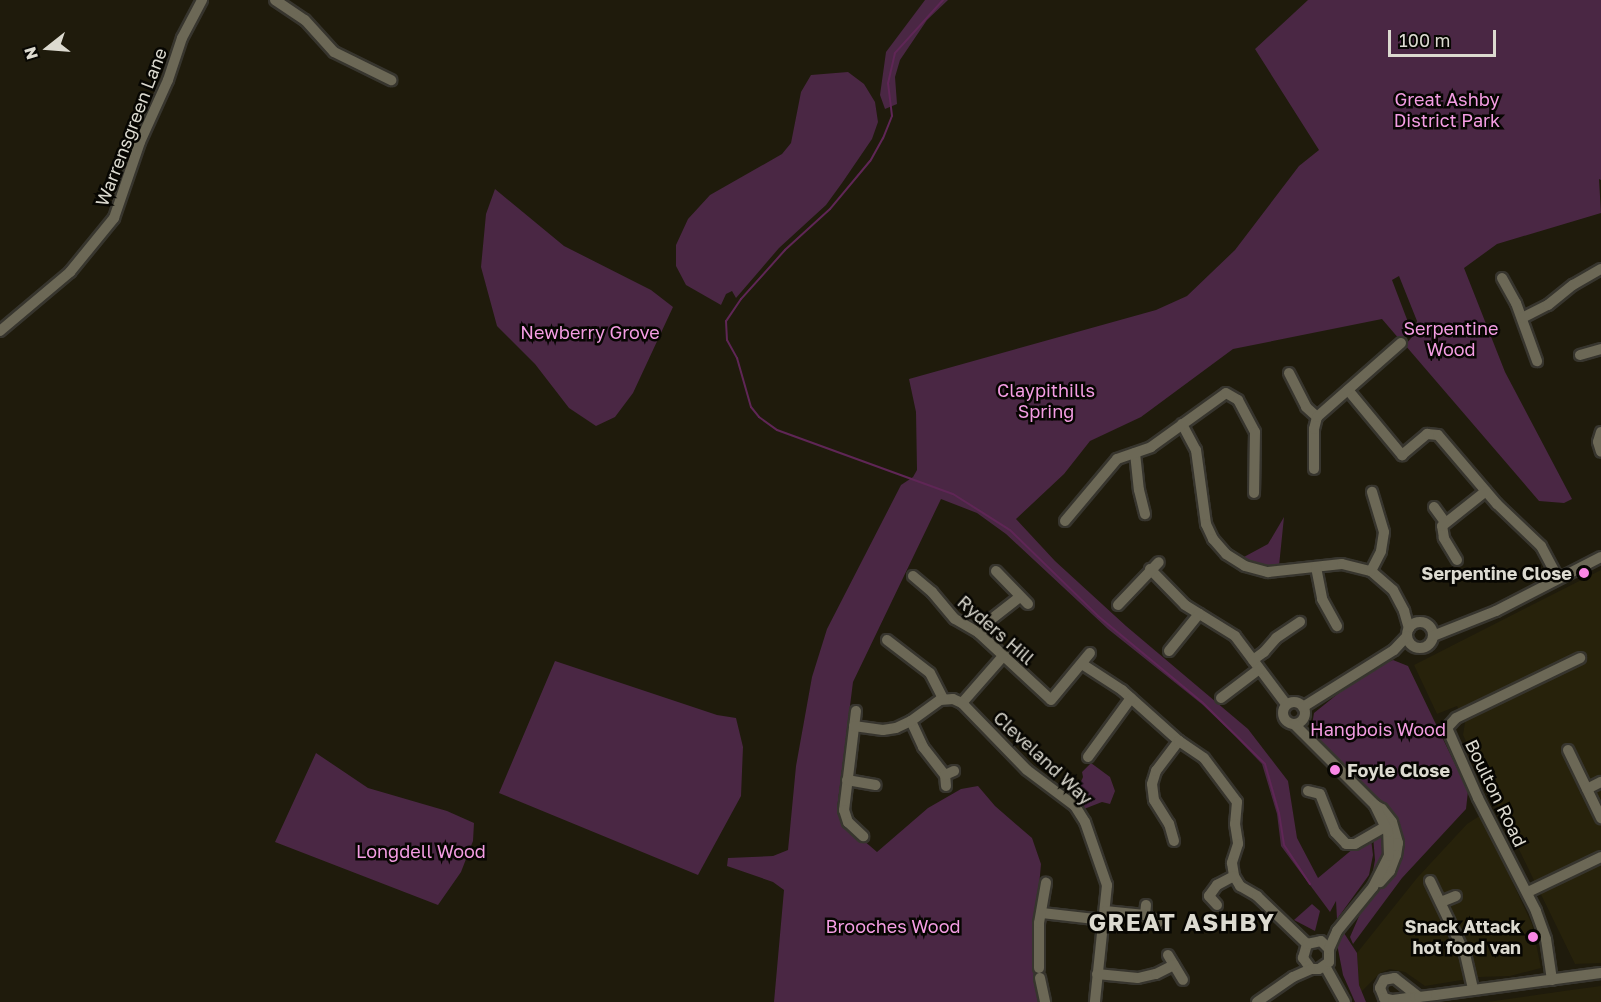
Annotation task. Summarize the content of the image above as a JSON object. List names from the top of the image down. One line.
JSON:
{"streets":{"street":["Warrensgreen Lane","Ryders Hill","Cleveland Way","Boulton Road"]},"districts":["GREAT ASHBY"],"parks":["Great Ashby District Park","Serpentine Wood","Newberry Grove","Claypithills Spring","Hangbois Wood","Longdell Wood","Brooches Wood"],"places":["Serpentine Close","Foyle Close","Snack Attack hot food van"],"scale_bar":"100 m","north":"left"}
